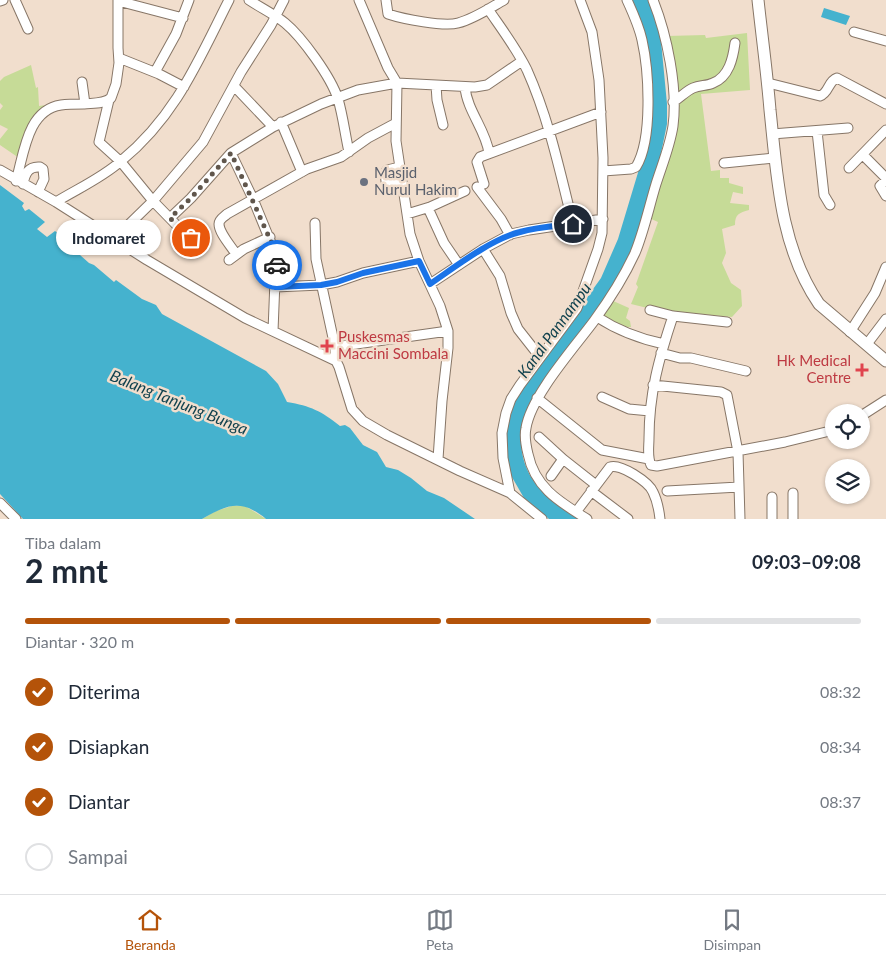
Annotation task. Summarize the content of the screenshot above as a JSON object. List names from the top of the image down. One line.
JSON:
{"water":["Kanal Pannampu","Balang Tanjung Bunga"],"places":{"other":["Masjid Nurul Hakim","Indomaret"],"health":["Puskesmas Maccini Sombala","Hk Medical Centre"]},"page":{"bubble":"Indomaret","heading":["2 mnt","Tiba dalam","09:03–09:08"],"bar":"Diantar · 320 m","list":[["Diterima","08:32"],["Disiapkan","08:34"],["Diantar","08:37"],"Sampai"],"tabs":["Beranda","Peta","Disimpan"]}}
